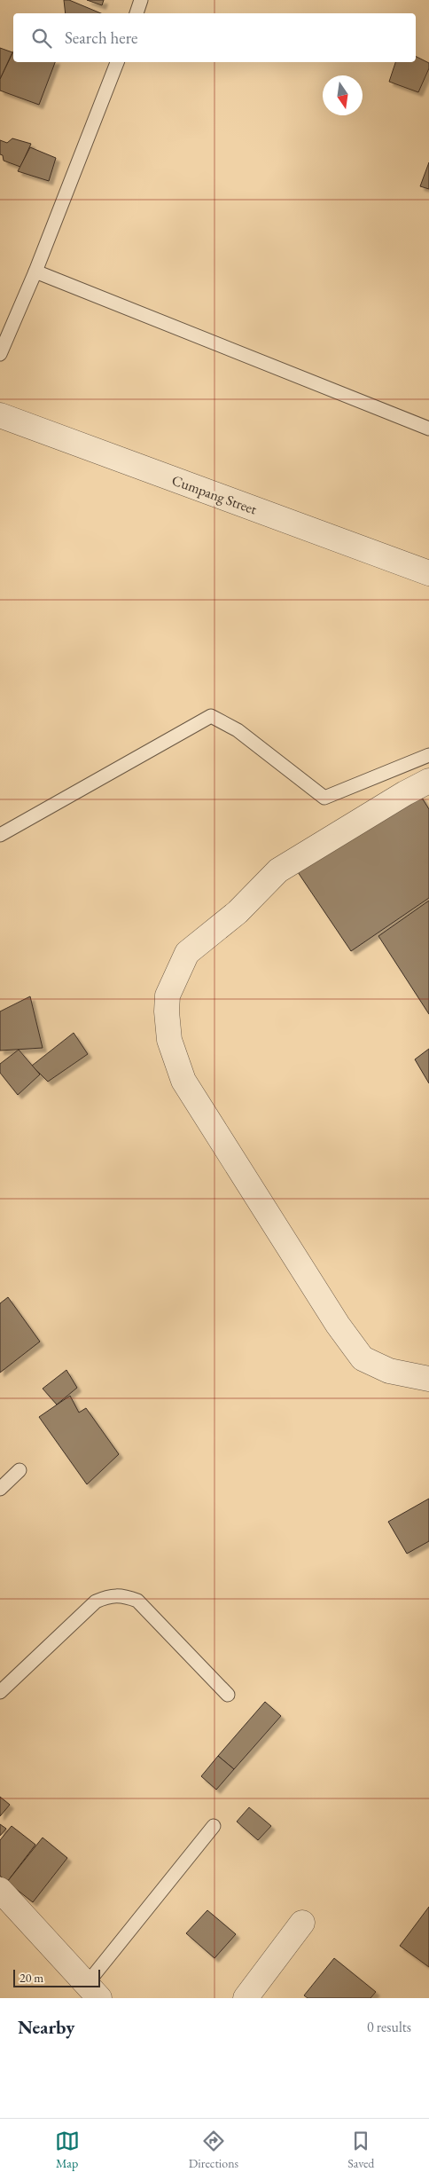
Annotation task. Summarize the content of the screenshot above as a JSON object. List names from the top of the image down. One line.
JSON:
{"streets":{"street":["Cumpang Street"]},"scale_bar":"20 m","north":"bottom","page":{"search":"Search here","scale":"20 m","heading":["Nearby","0 results"],"nav":["Map","Directions","Saved"]}}
